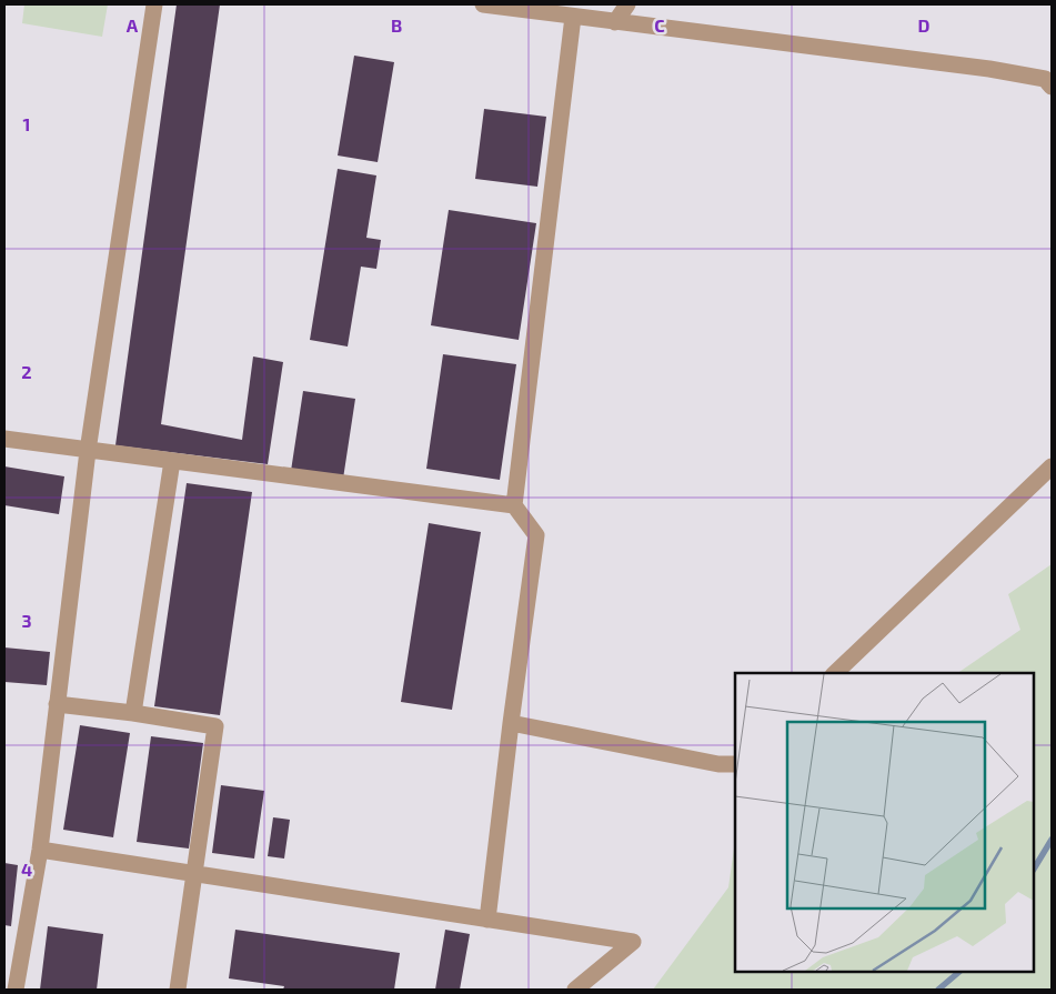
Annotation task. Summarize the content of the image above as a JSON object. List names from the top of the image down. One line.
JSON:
{"grid":{"columns":["A","B","C","D"],"rows":["1","2","3","4"]}}
